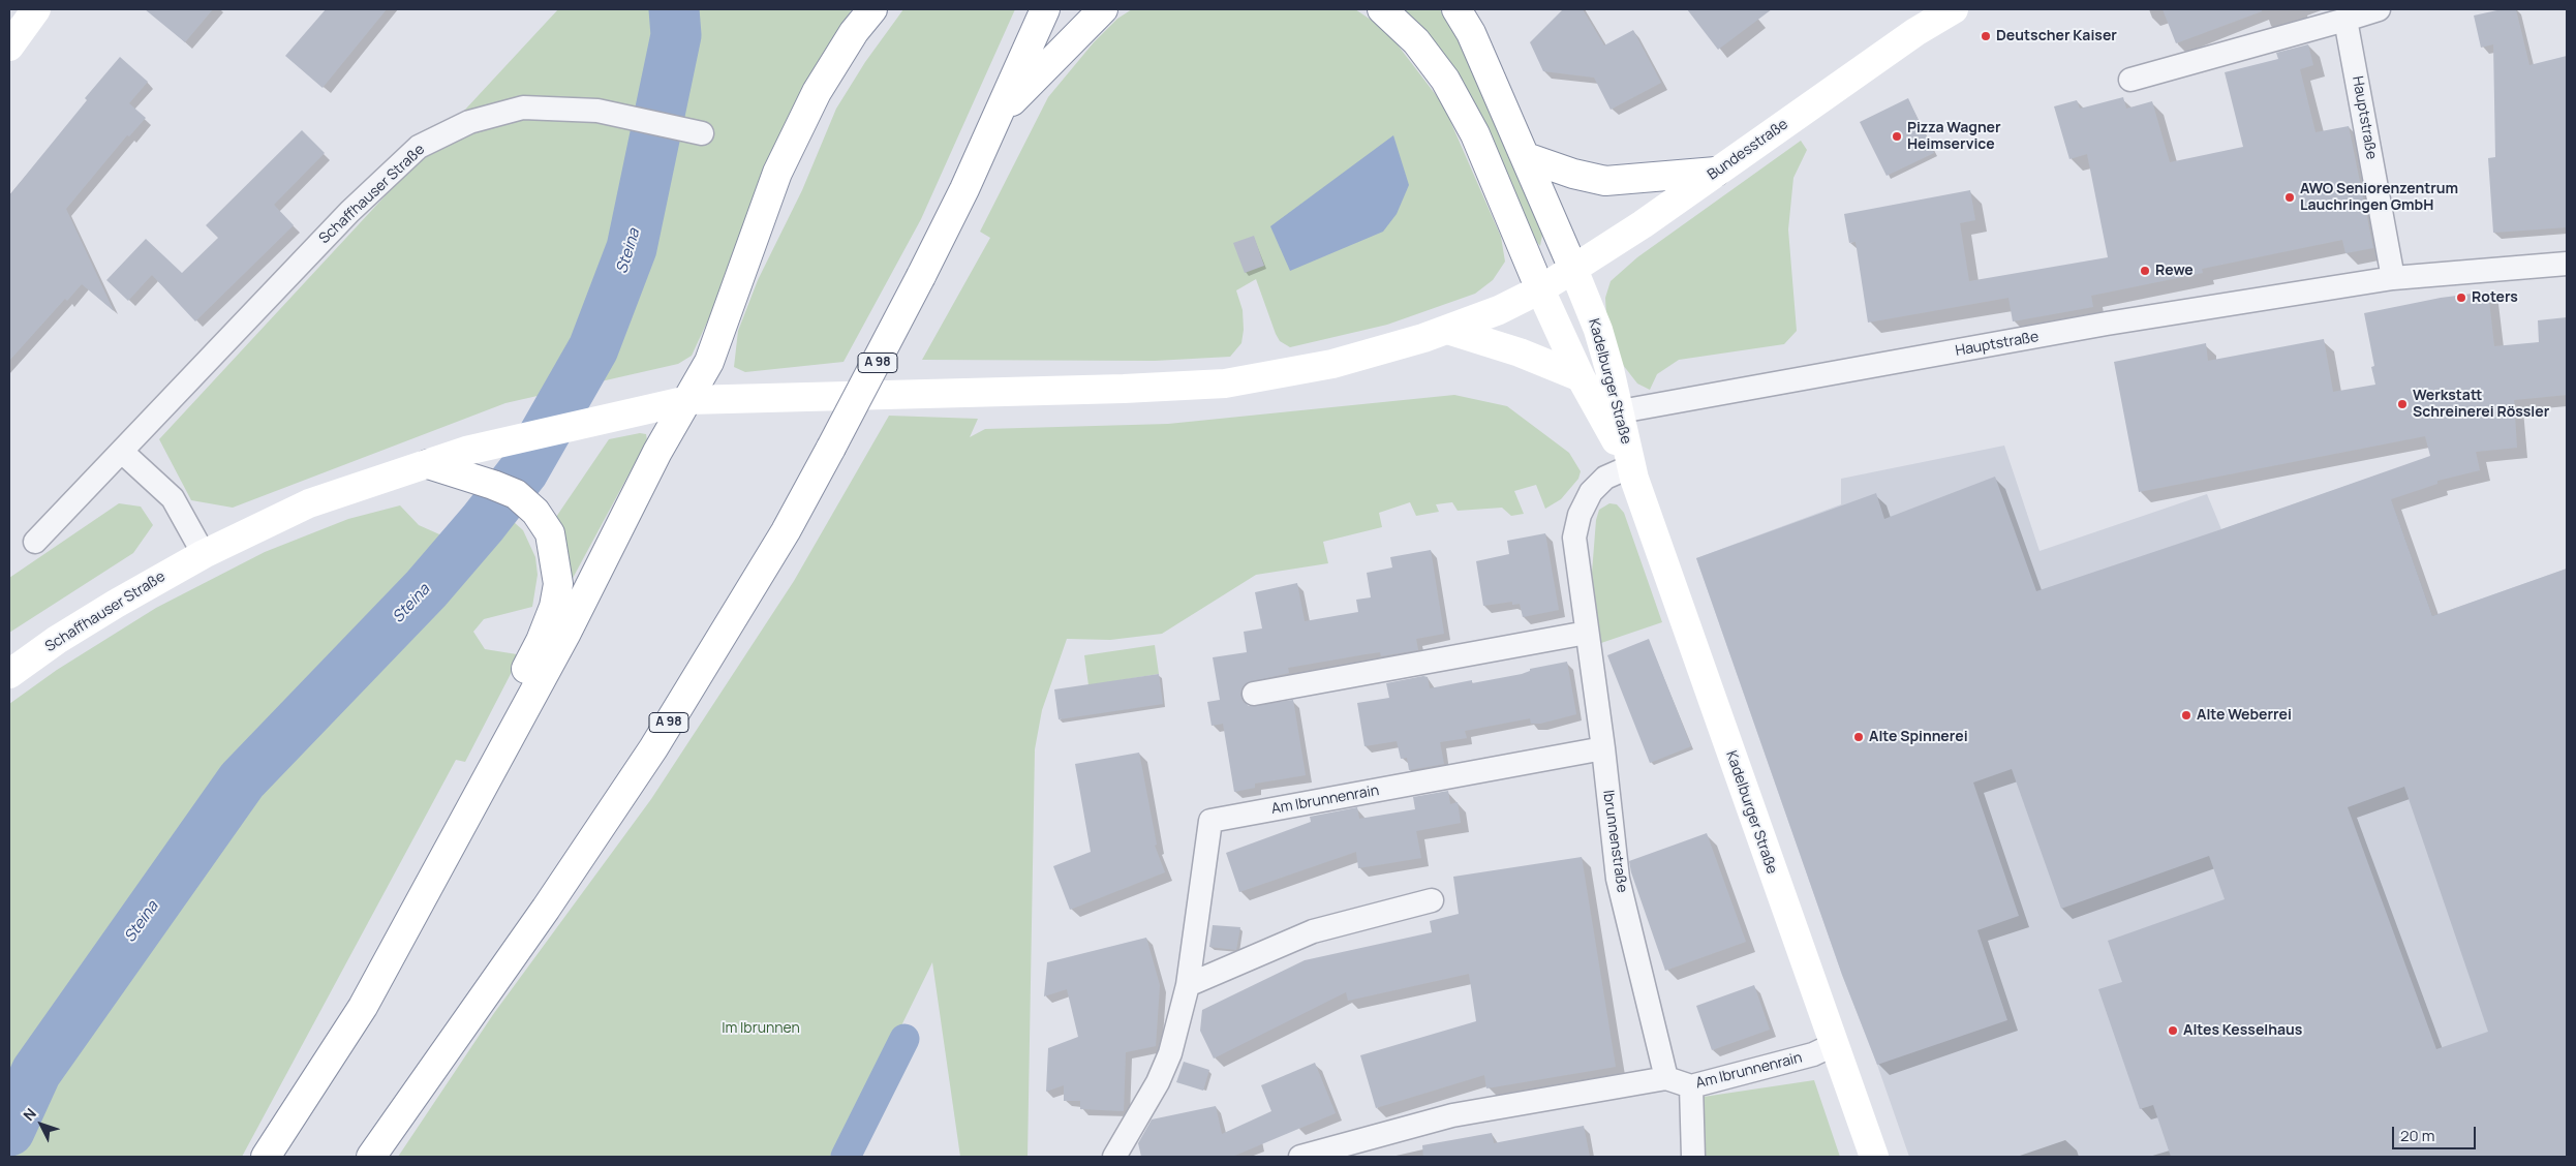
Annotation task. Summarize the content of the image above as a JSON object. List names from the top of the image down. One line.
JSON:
{"streets":{"main road":["Bundesstraße","Schaffhauser Straße","A 98","Kadelburger Straße"],"street":["Hauptstraße","Am Ibrunnenrain","Ibrunnenstraße"]},"crossings":[["Hauptstraße","Kadelburger Straße"],["Bundesstraße","Schaffhauser Straße"],["Bundesstraße","Kadelburger Straße"],["Kadelburger Straße","Am Ibrunnenrain"],["Kadelburger Straße","Ibrunnenstraße"],["Am Ibrunnenrain","Ibrunnenstraße"]],"water":["Steina"],"parks":["Im Ibrunnen"],"places":["Deutscher Kaiser","Pizza Wagner Heimservice","AWO Seniorenzentrum Lauchringen GmbH","Rewe","Roters","Werkstatt Schreinerei Rössler","Alte Weberrei","Alte Spinnerei","Altes Kesselhaus"],"scale_bar":"20 m","north":"top left"}
